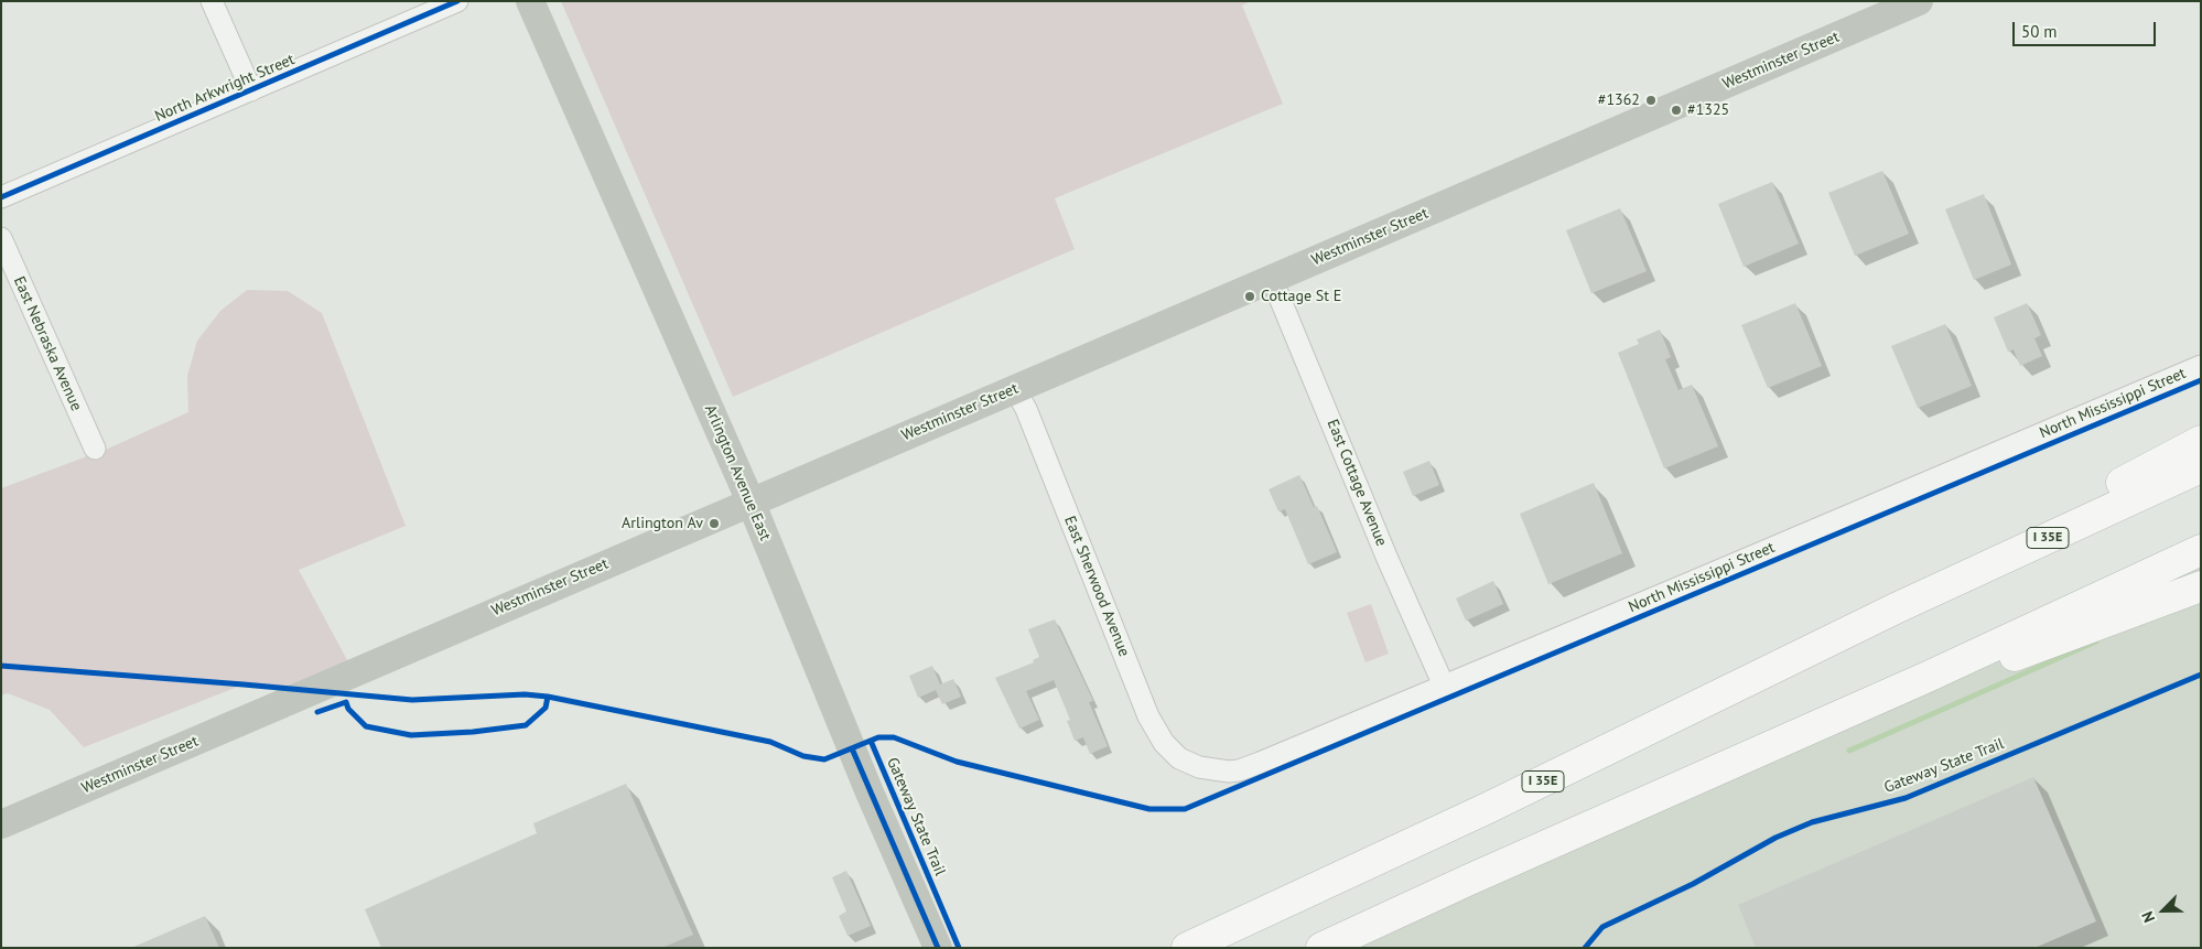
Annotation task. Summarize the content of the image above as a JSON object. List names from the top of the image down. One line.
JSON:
{"streets":{"highway":["I 35E"],"street":["Westminster Street","North Arkwright Street","East Nebraska Avenue","North Mississippi Street","Arlington Avenue East","East Cottage Avenue","East Sherwood Avenue"],"cycle path":["Gateway State Trail"]},"crossings":[["Westminster Street","Arlington Avenue East"],["Westminster Street","East Cottage Avenue"],["Westminster Street","East Sherwood Avenue"],["North Mississippi Street","East Cottage Avenue"],["North Mississippi Street","East Sherwood Avenue"]],"places":["#1362","#1325","Cottage St E","Arlington Av"],"scale_bar":"50 m","north":"bottom left"}
